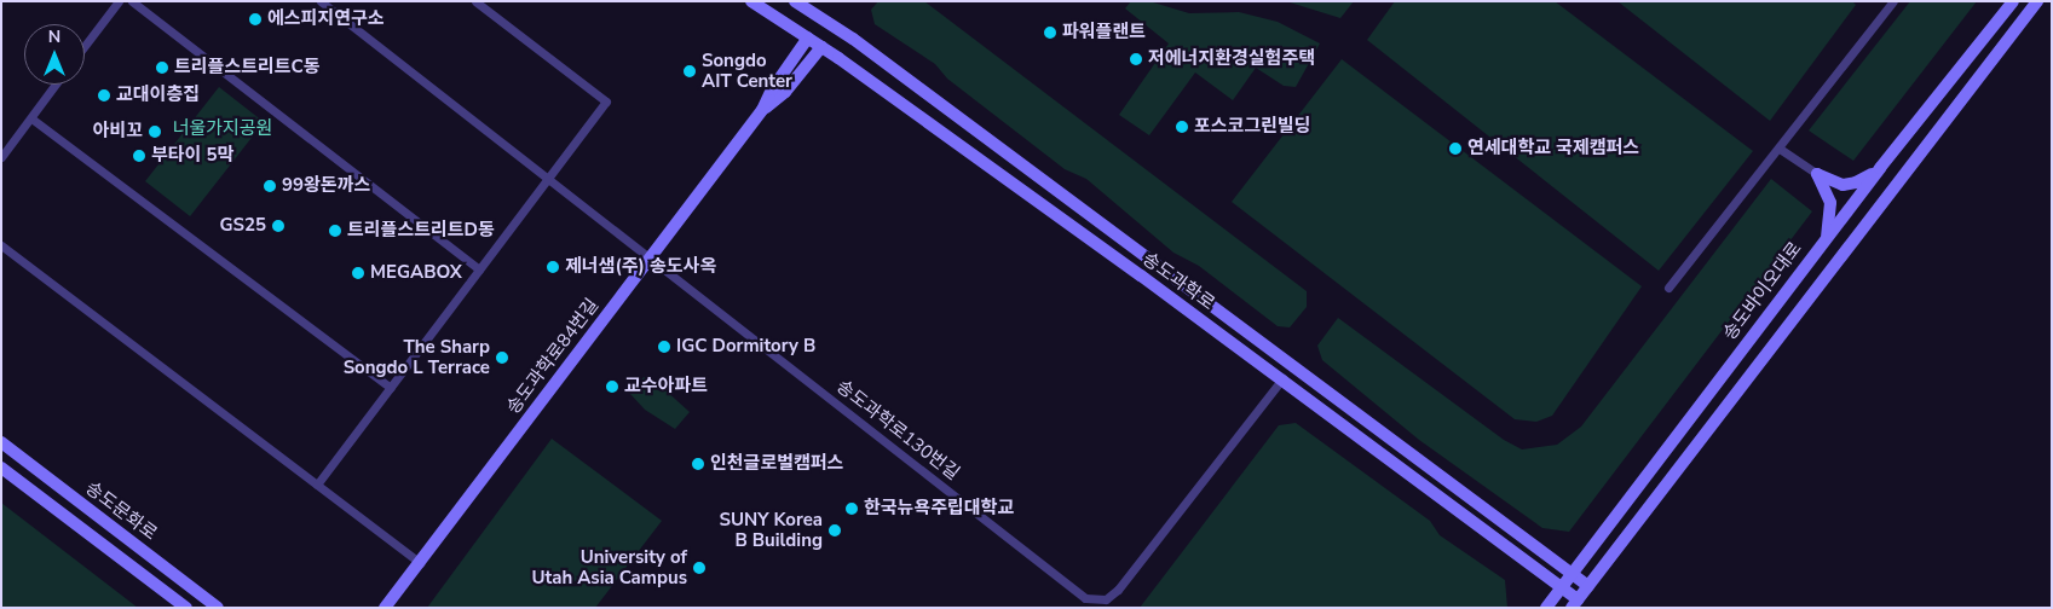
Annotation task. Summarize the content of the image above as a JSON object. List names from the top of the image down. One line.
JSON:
{"streets":{"main road":["송도과학로","송도바이오대로","송도과학로84번길","송도문화로"],"street":["송도과학로130번길"]},"crossings":[["송도과학로","송도바이오대로"],["송도과학로","송도과학로84번길"],["송도과학로","송도과학로130번길"],["송도과학로84번길","송도과학로130번길"]],"parks":["너울가지공원"],"places":["에스피지연구소","파워플랜트","저에너지환경실험주택","트리플스트리트C동","Songdo AIT Center","교대이층집","포스코그린빌딩","아비꼬","연세대학교 국제캠퍼스","부타이 5막","99왕돈까스","GS25","트리플스트리트D동","제너샘(주) 송도사옥","MEGABOX","IGC Dormitory B","The Sharp Songdo L Terrace","교수아파트","인천글로벌캠퍼스","한국뉴욕주립대학교","SUNY Korea B Building","University of Utah Asia Campus"],"north":"top"}
